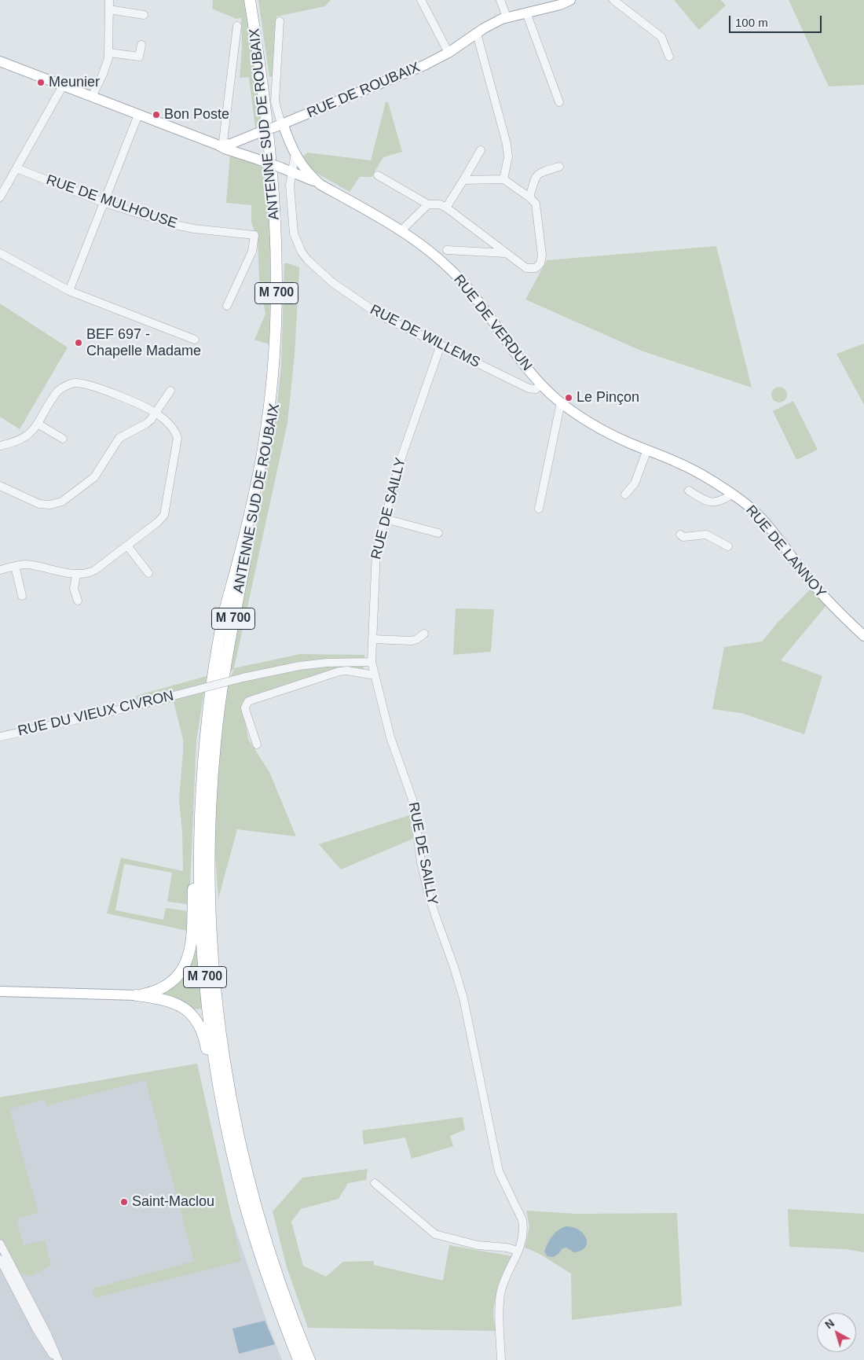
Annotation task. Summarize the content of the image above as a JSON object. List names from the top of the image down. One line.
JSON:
{"streets":{"highway":["ANTENNE SUD DE ROUBAIX","M 700"],"main road":["RUE DE ROUBAIX","RUE DE VERDUN","RUE DE LANNOY"],"street":["RUE DE MULHOUSE","RUE DE WILLEMS","RUE DE SAILLY","RUE DU VIEUX CIVRON"]},"crossings":[["RUE DE ROUBAIX","RUE DE VERDUN"],["RUE DE ROUBAIX","RUE DE WILLEMS"],["RUE DE VERDUN","RUE DE WILLEMS"],["RUE DE VERDUN","RUE DE LANNOY"],["RUE DE WILLEMS","RUE DE SAILLY"],["RUE DE SAILLY","RUE DU VIEUX CIVRON"]],"places":["Meunier","Bon Poste","BEF 697 - Chapelle Madame","Le Pinçon","Saint-Maclou"],"scale_bar":"100 m","north":"top left"}
